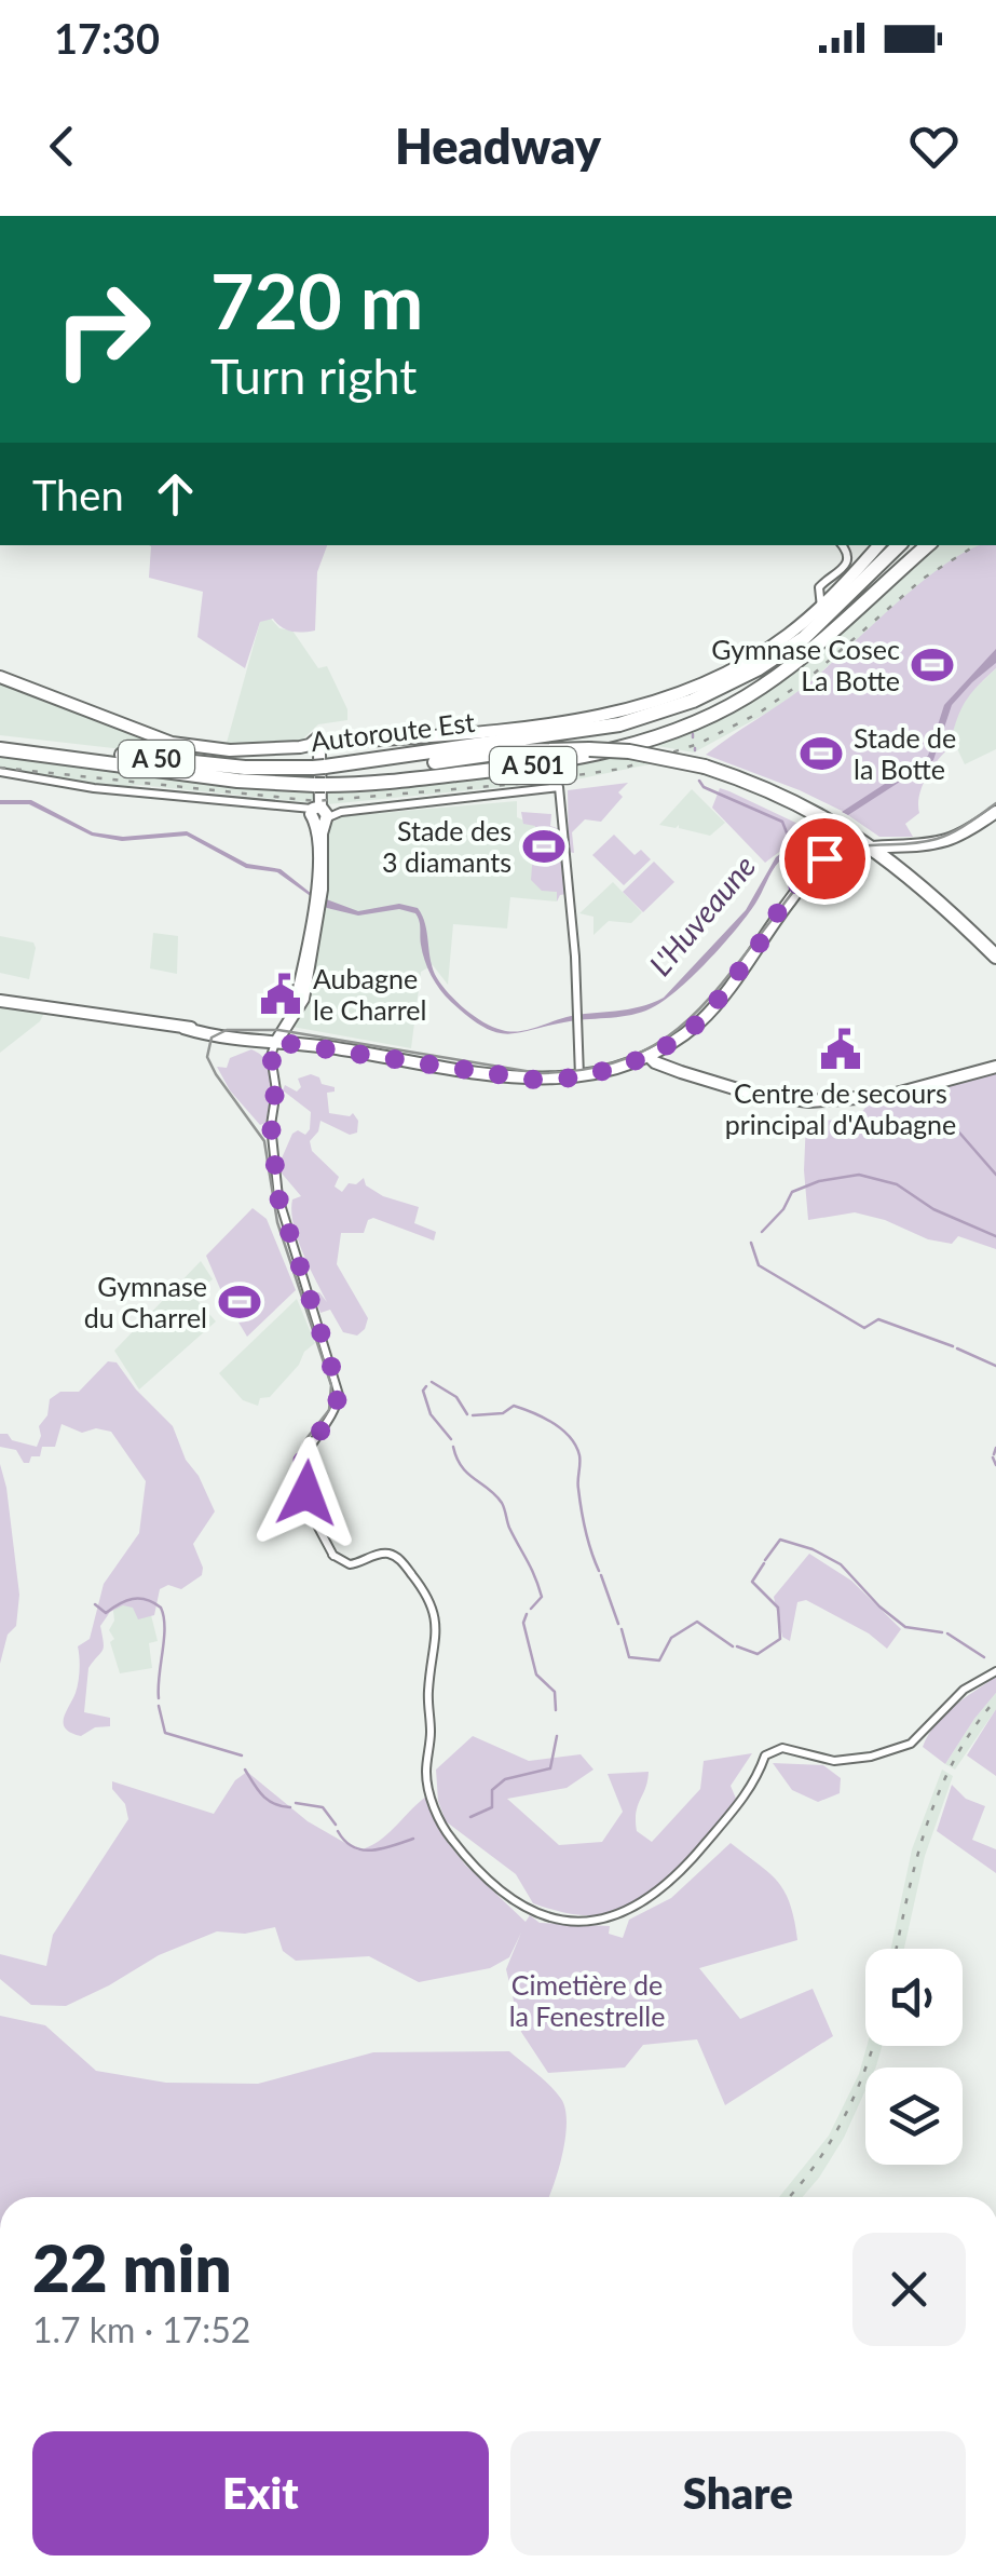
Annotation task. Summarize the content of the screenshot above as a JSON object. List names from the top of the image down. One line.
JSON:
{"streets":{"highway":["Autoroute Est","A 50","A 501"]},"crossings":[["Autoroute Est","A 50"],["Autoroute Est","A 501"]],"water":["L'Huveaune"],"parks":["Cimetière de la Fenestrelle"],"places":{"sports":["Gymnase Cosec La Botte","Stade de la Botte","Stade des 3 diamants","Gymnase du Charrel"],"public building":["Aubagne le Charrel","Centre de secours principal d'Aubagne"]},"page":{"status":"17:30","header":"Headway","turn":["720 m","Turn right"],"then":"Then","heading":["22 min","1.7 km · 17:52"],"buttons":["Exit","Share"]}}
